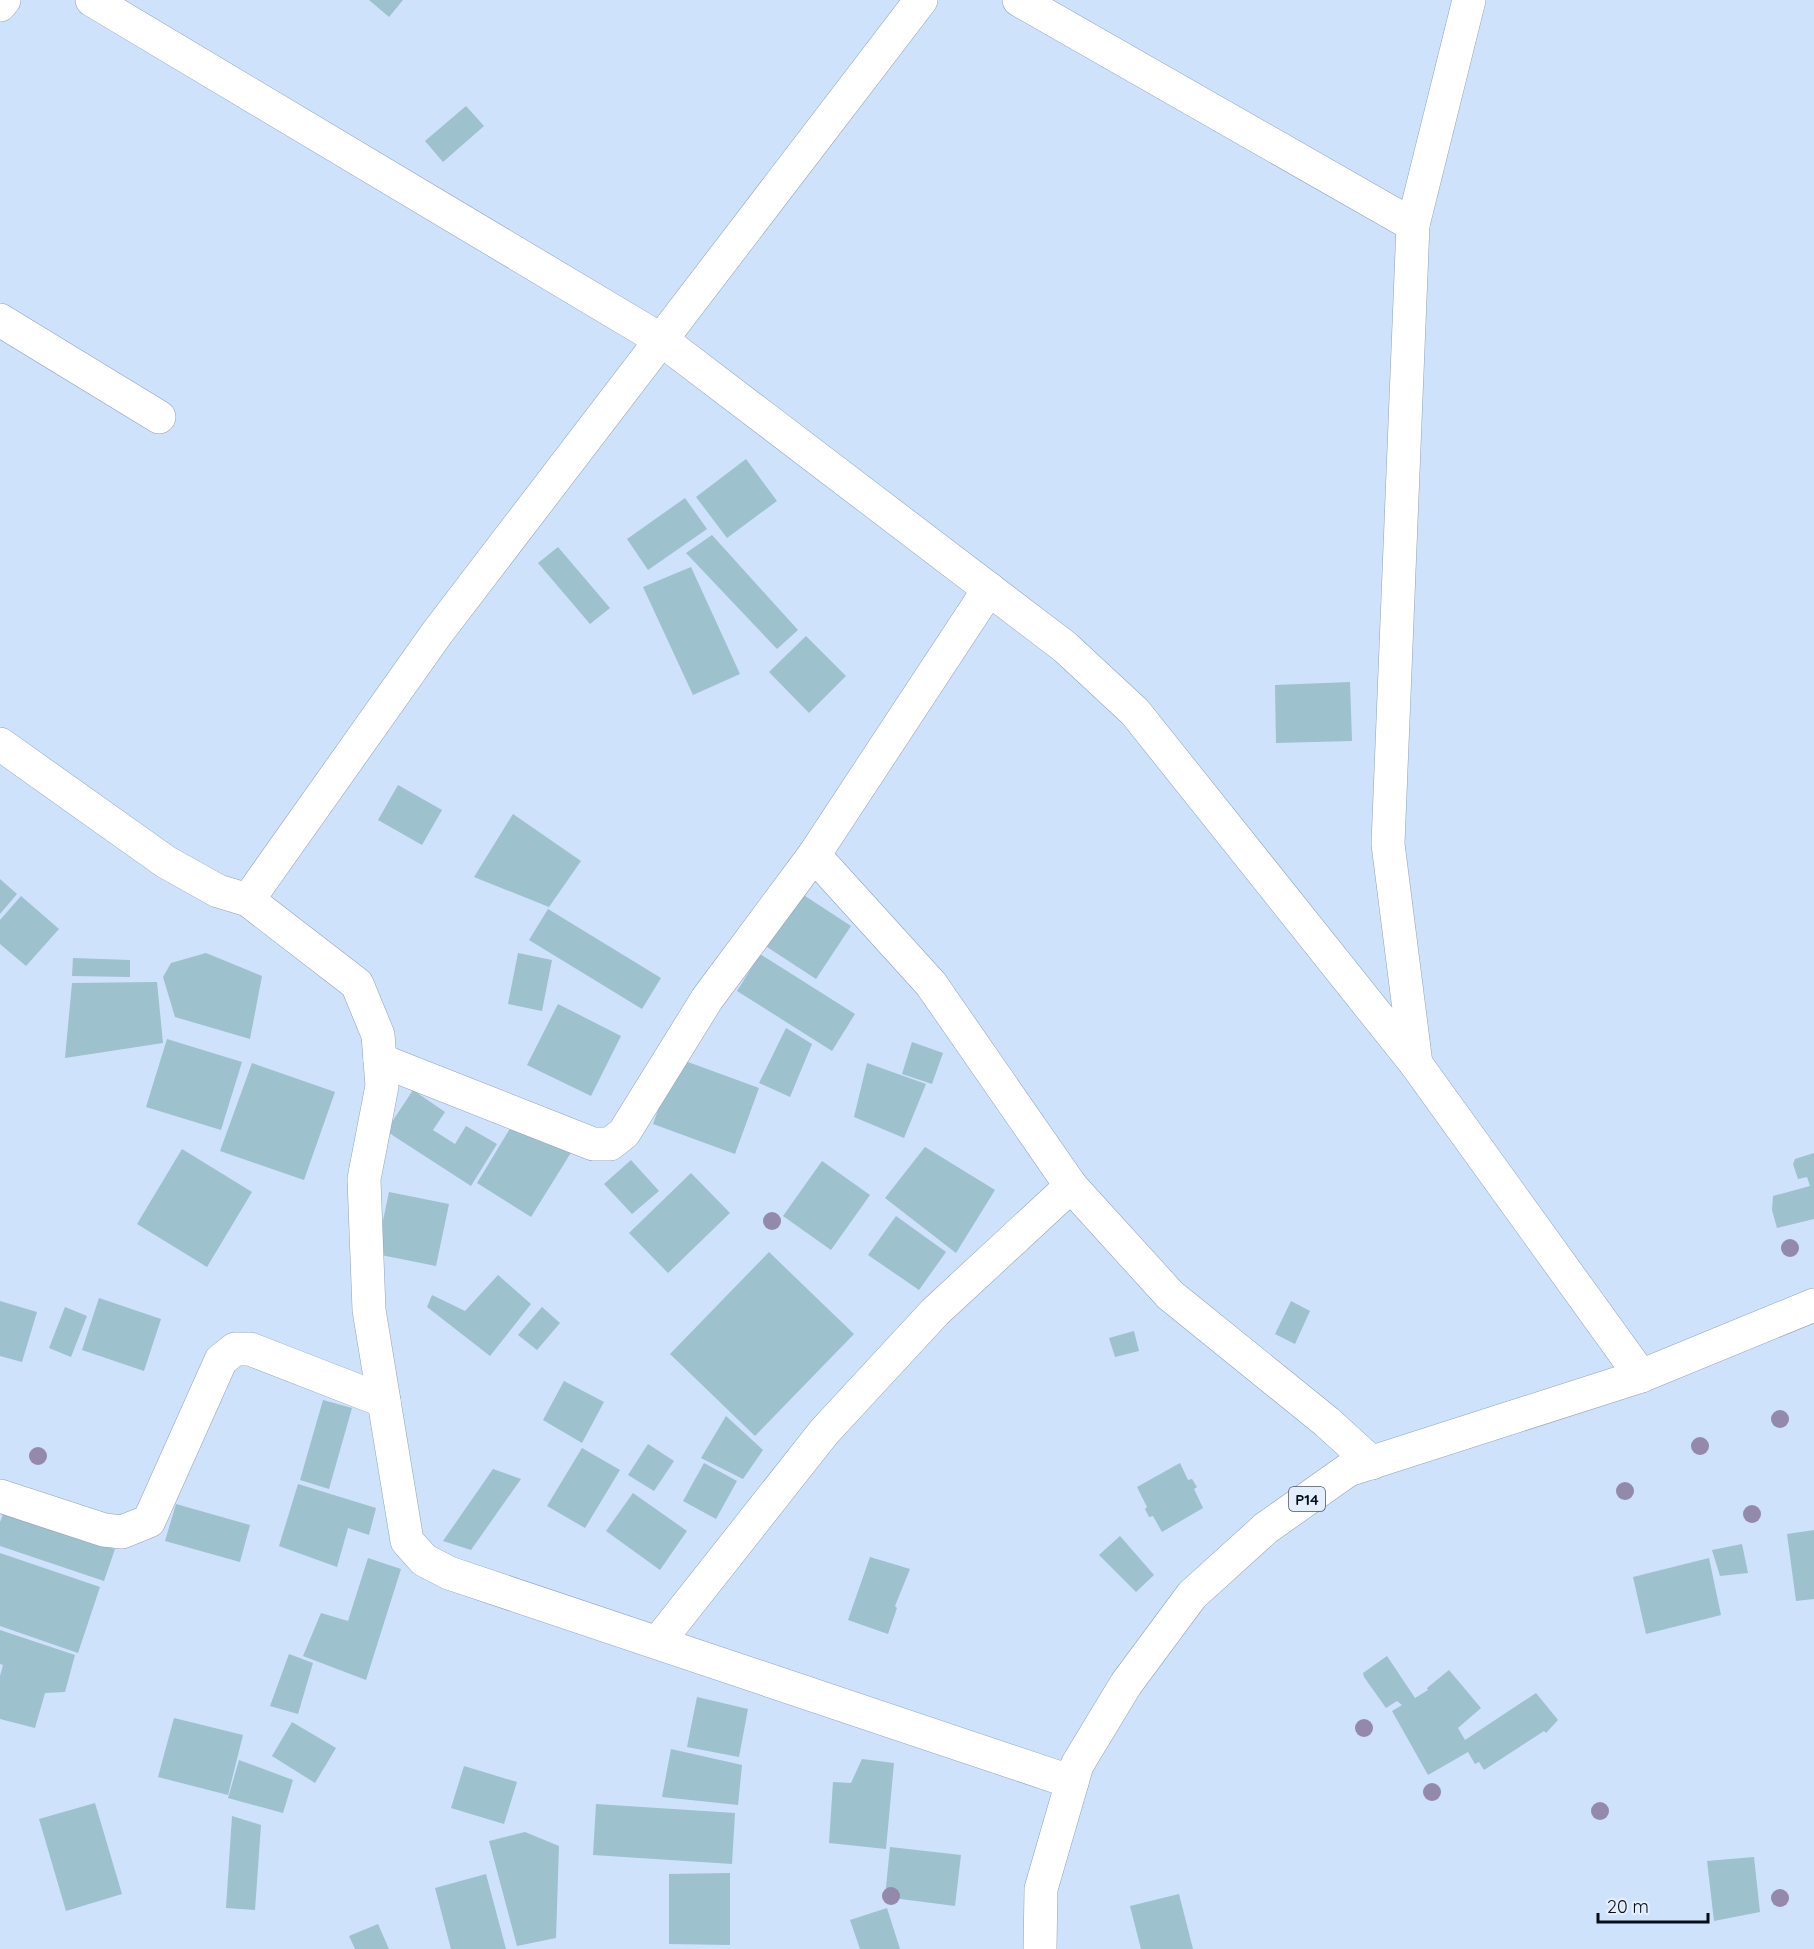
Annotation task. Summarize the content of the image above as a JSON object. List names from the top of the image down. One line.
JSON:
{"streets":{"street":["P14"]},"scale_bar":"20 m"}
